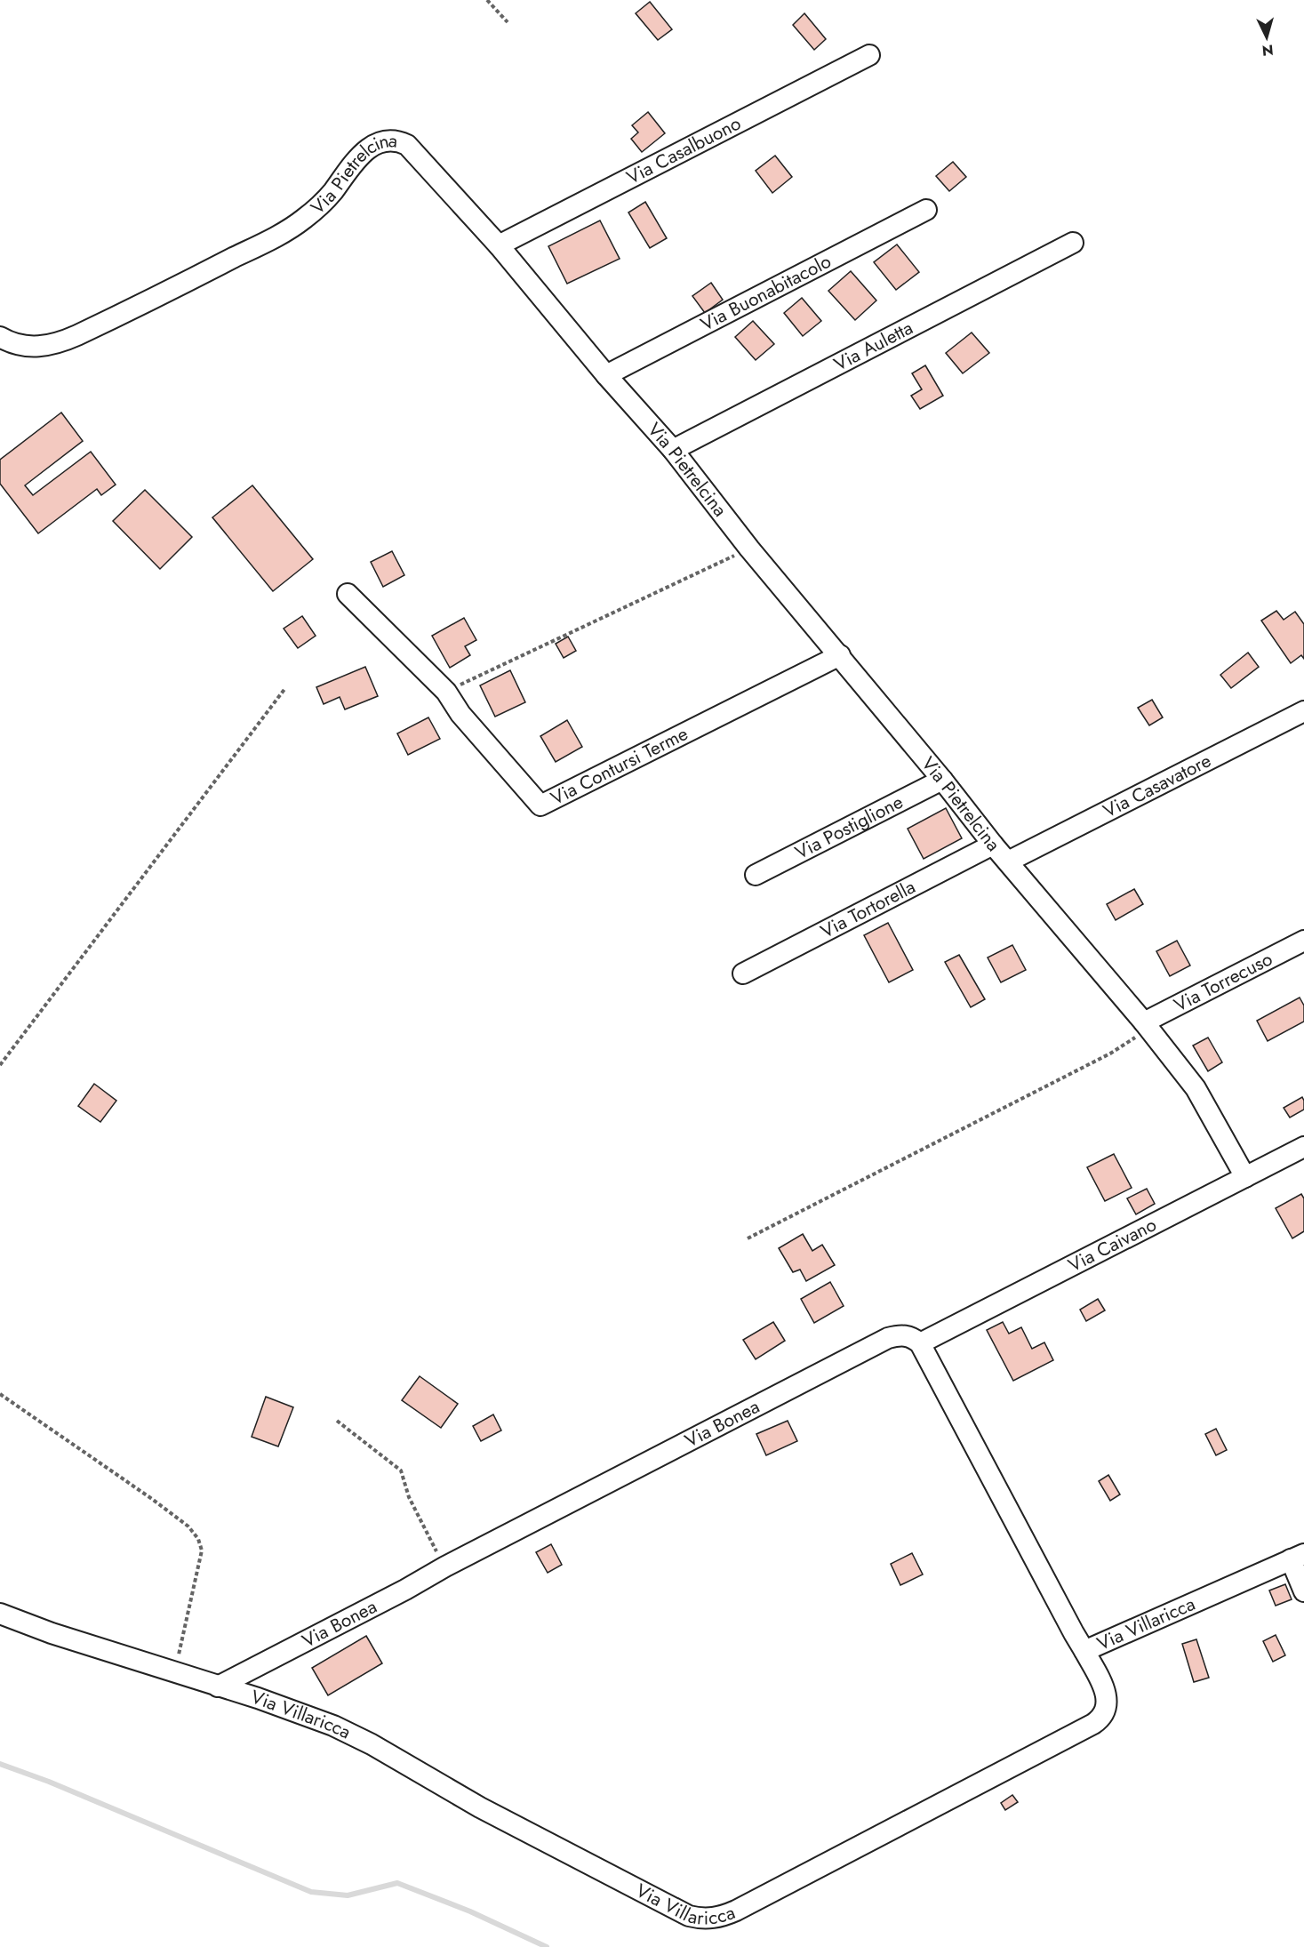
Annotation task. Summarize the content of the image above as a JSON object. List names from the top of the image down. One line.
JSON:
{"streets":{"street":["Via Casalbuono","Via Pietrelcina","Via Buonabitacolo","Via Auletta","Via Contursi Terme","Via Casavatore","Via Postiglione","Via Tortorella","Via Torrecuso","Via Caivano","Via Bonea","Via Villaricca"]},"crossings":[["Via Casalbuono","Via Pietrelcina"],["Via Pietrelcina","Via Buonabitacolo"],["Via Pietrelcina","Via Auletta"],["Via Pietrelcina","Via Contursi Terme"],["Via Pietrelcina","Via Casavatore"],["Via Pietrelcina","Via Postiglione"],["Via Pietrelcina","Via Tortorella"],["Via Pietrelcina","Via Torrecuso"],["Via Pietrelcina","Via Caivano"],["Via Caivano","Via Bonea"],["Via Bonea","Via Villaricca"]],"north":"bottom"}
